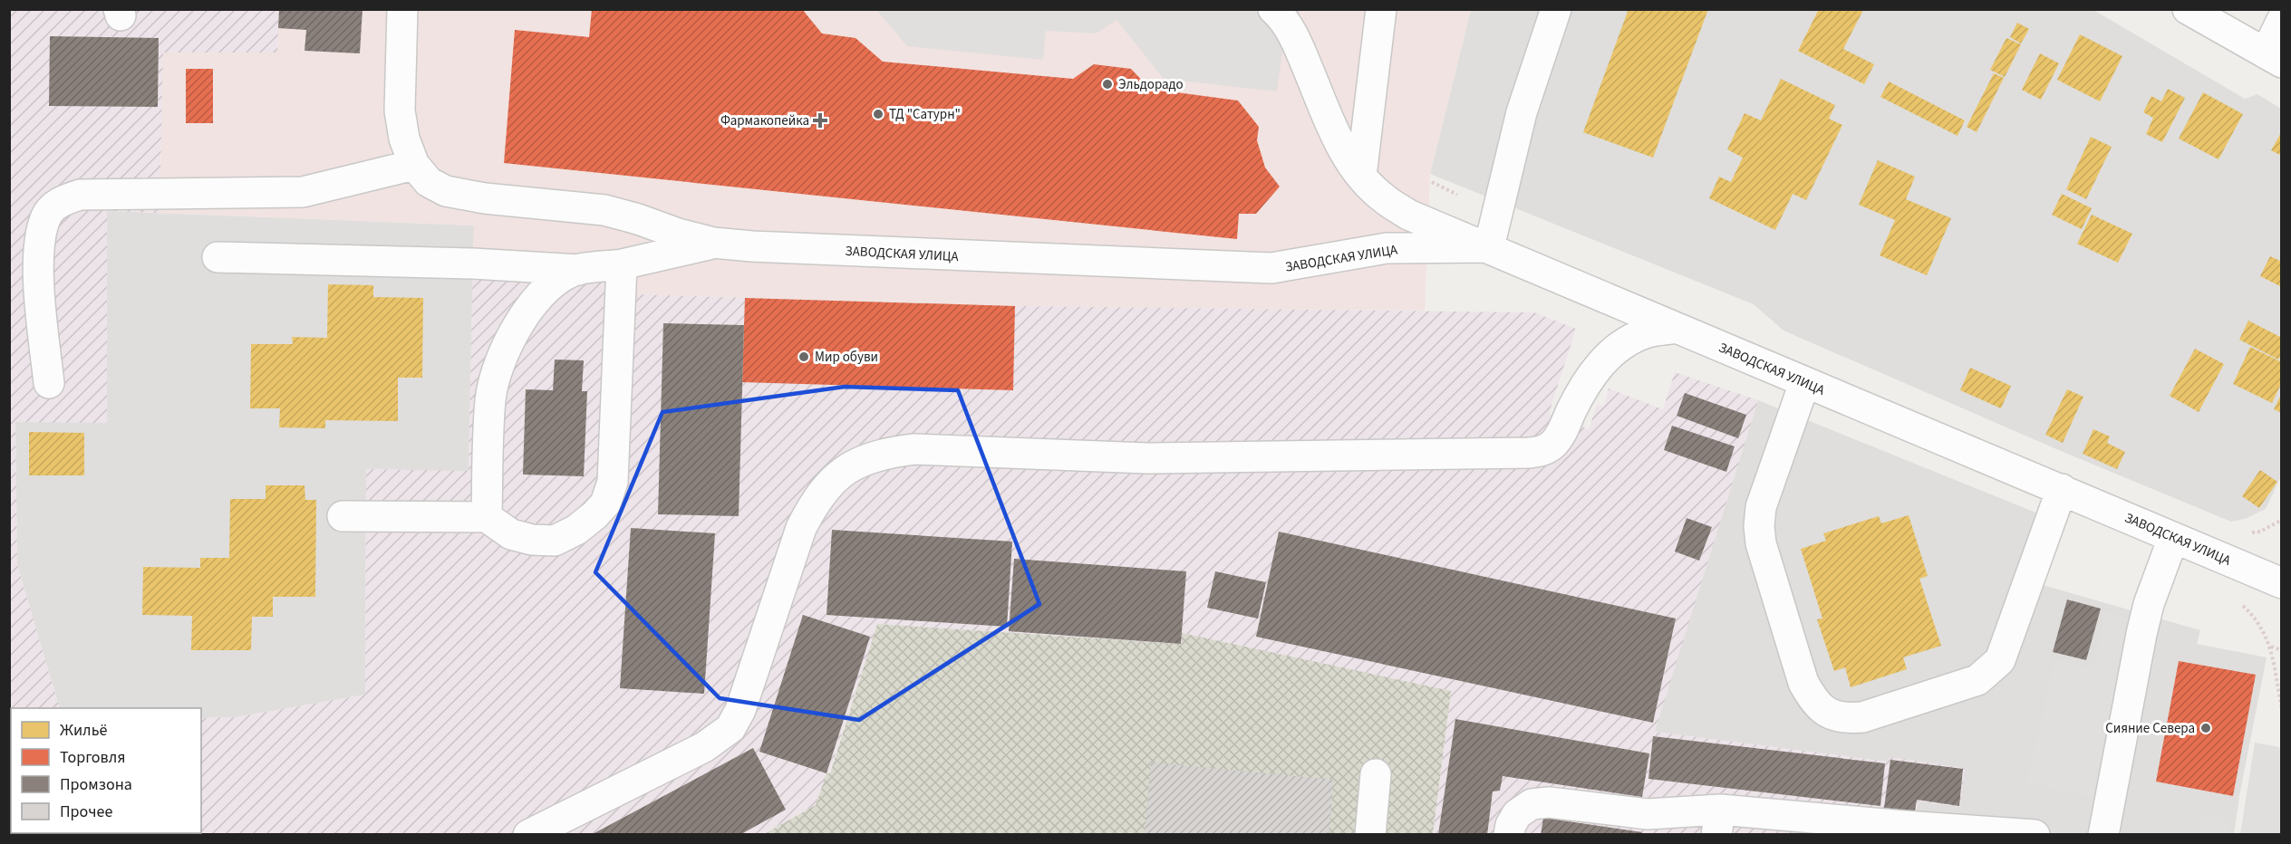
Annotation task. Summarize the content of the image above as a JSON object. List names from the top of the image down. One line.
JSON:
{"streets":{"street":["ЗАВОДСКАЯ УЛИЦА"]},"places":{"other":["Эльдорадо","ТД \"Сатурн\"","Мир обуви","Сияние Севера"],"health":["Фармакопейка"]},"legend":["Жильё","Торговля","Промзона","Прочее"]}
